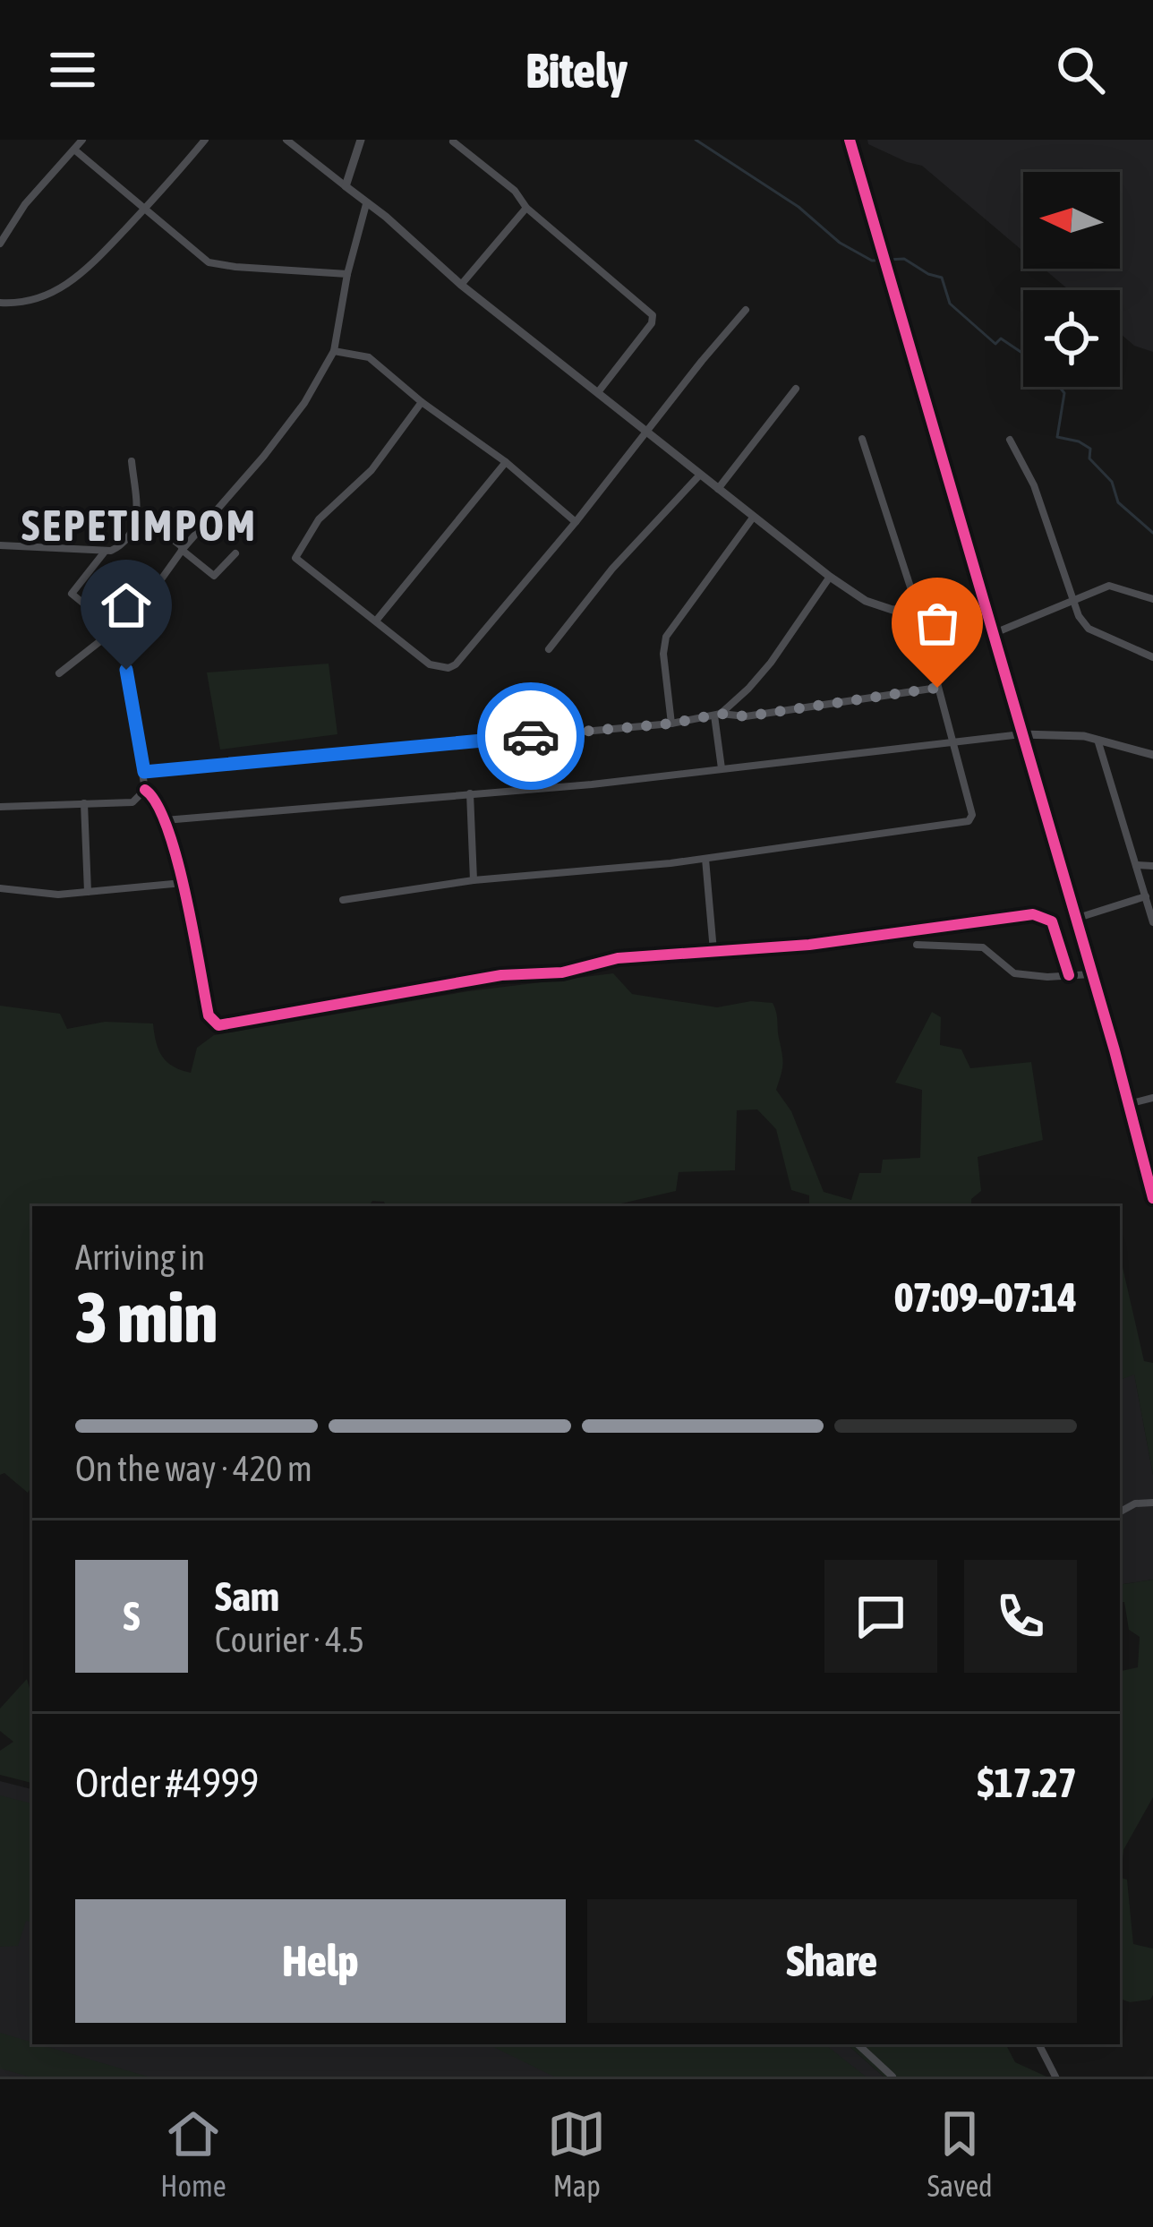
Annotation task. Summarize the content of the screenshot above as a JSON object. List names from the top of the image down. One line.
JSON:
{"districts":["SEPETIMPOM"],"north":"left","page":{"header":"Bitely","heading":["3 min","Arriving in","07:09–07:14"],"panel":["Sam","Courier · 4.5","Order #4999","$17.27"],"bar":"On the way · 420 m","round":"S","buttons":["Help","Share"],"tabs":["Home","Map","Saved"]}}
